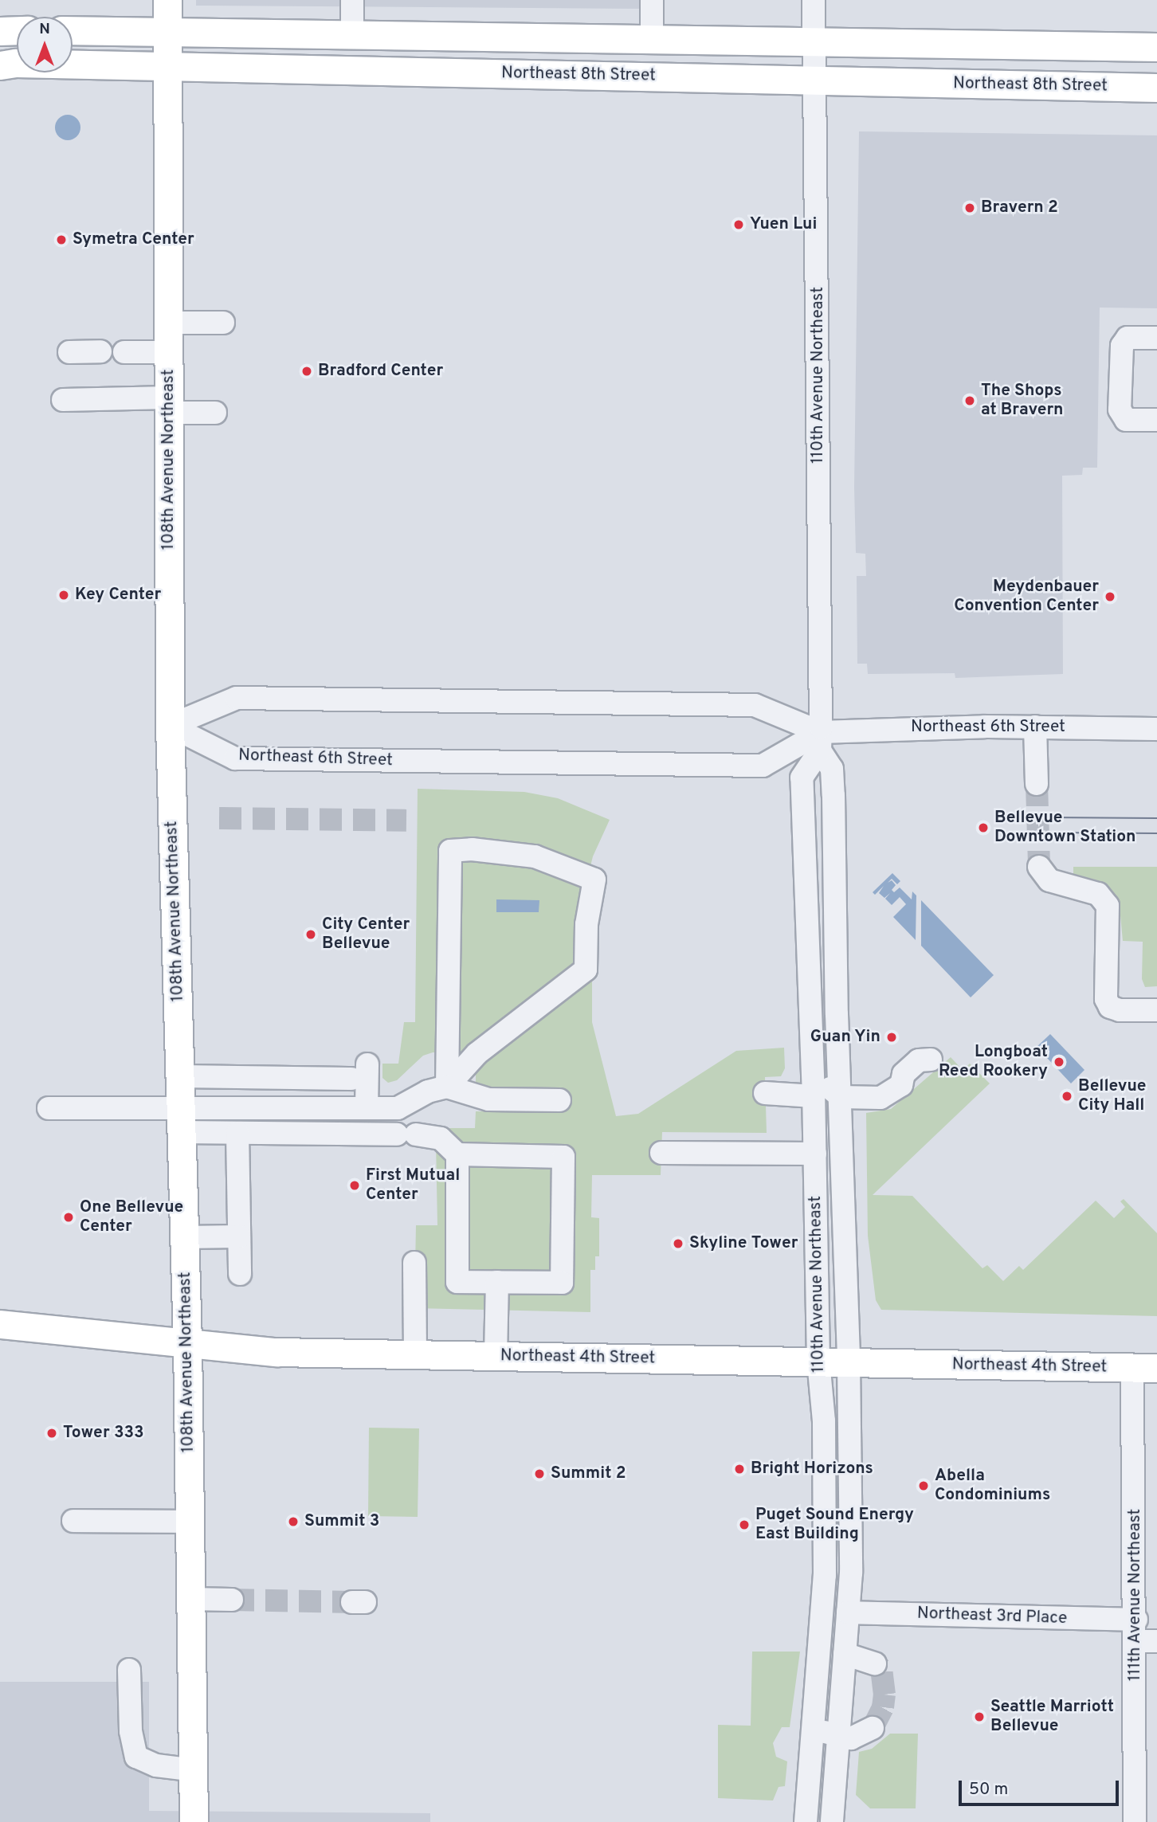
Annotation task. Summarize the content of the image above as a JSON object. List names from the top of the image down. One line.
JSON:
{"streets":{"main road":["Northeast 8th Street","108th Avenue Northeast","Northeast 4th Street"],"street":["110th Avenue Northeast","Northeast 6th Street","111th Avenue Northeast","Northeast 3rd Place"]},"crossings":[["Northeast 8th Street","110th Avenue Northeast"],["Northeast 8th Street","108th Avenue Northeast"],["110th Avenue Northeast","Northeast 6th Street"],["110th Avenue Northeast","Northeast 4th Street"],["110th Avenue Northeast","Northeast 3rd Place"],["108th Avenue Northeast","Northeast 6th Street"],["108th Avenue Northeast","Northeast 4th Street"],["Northeast 4th Street","111th Avenue Northeast"],["111th Avenue Northeast","Northeast 3rd Place"]],"places":["Bravern 2","Yuen Lui","Symetra Center","Bradford Center","The Shops at Bravern","Key Center","Meydenbauer Convention Center","Bellevue Downtown Station","City Center Bellevue","Guan Yin","Longboat Reed Rookery","Bellevue City Hall","First Mutual Center","One Bellevue Center","Skyline Tower","Tower 333","Bright Horizons","Summit 2","Abella Condominiums","Summit 3","Puget Sound Energy East Building","Seattle Marriott Bellevue"],"scale_bar":"50 m","north":"top"}
